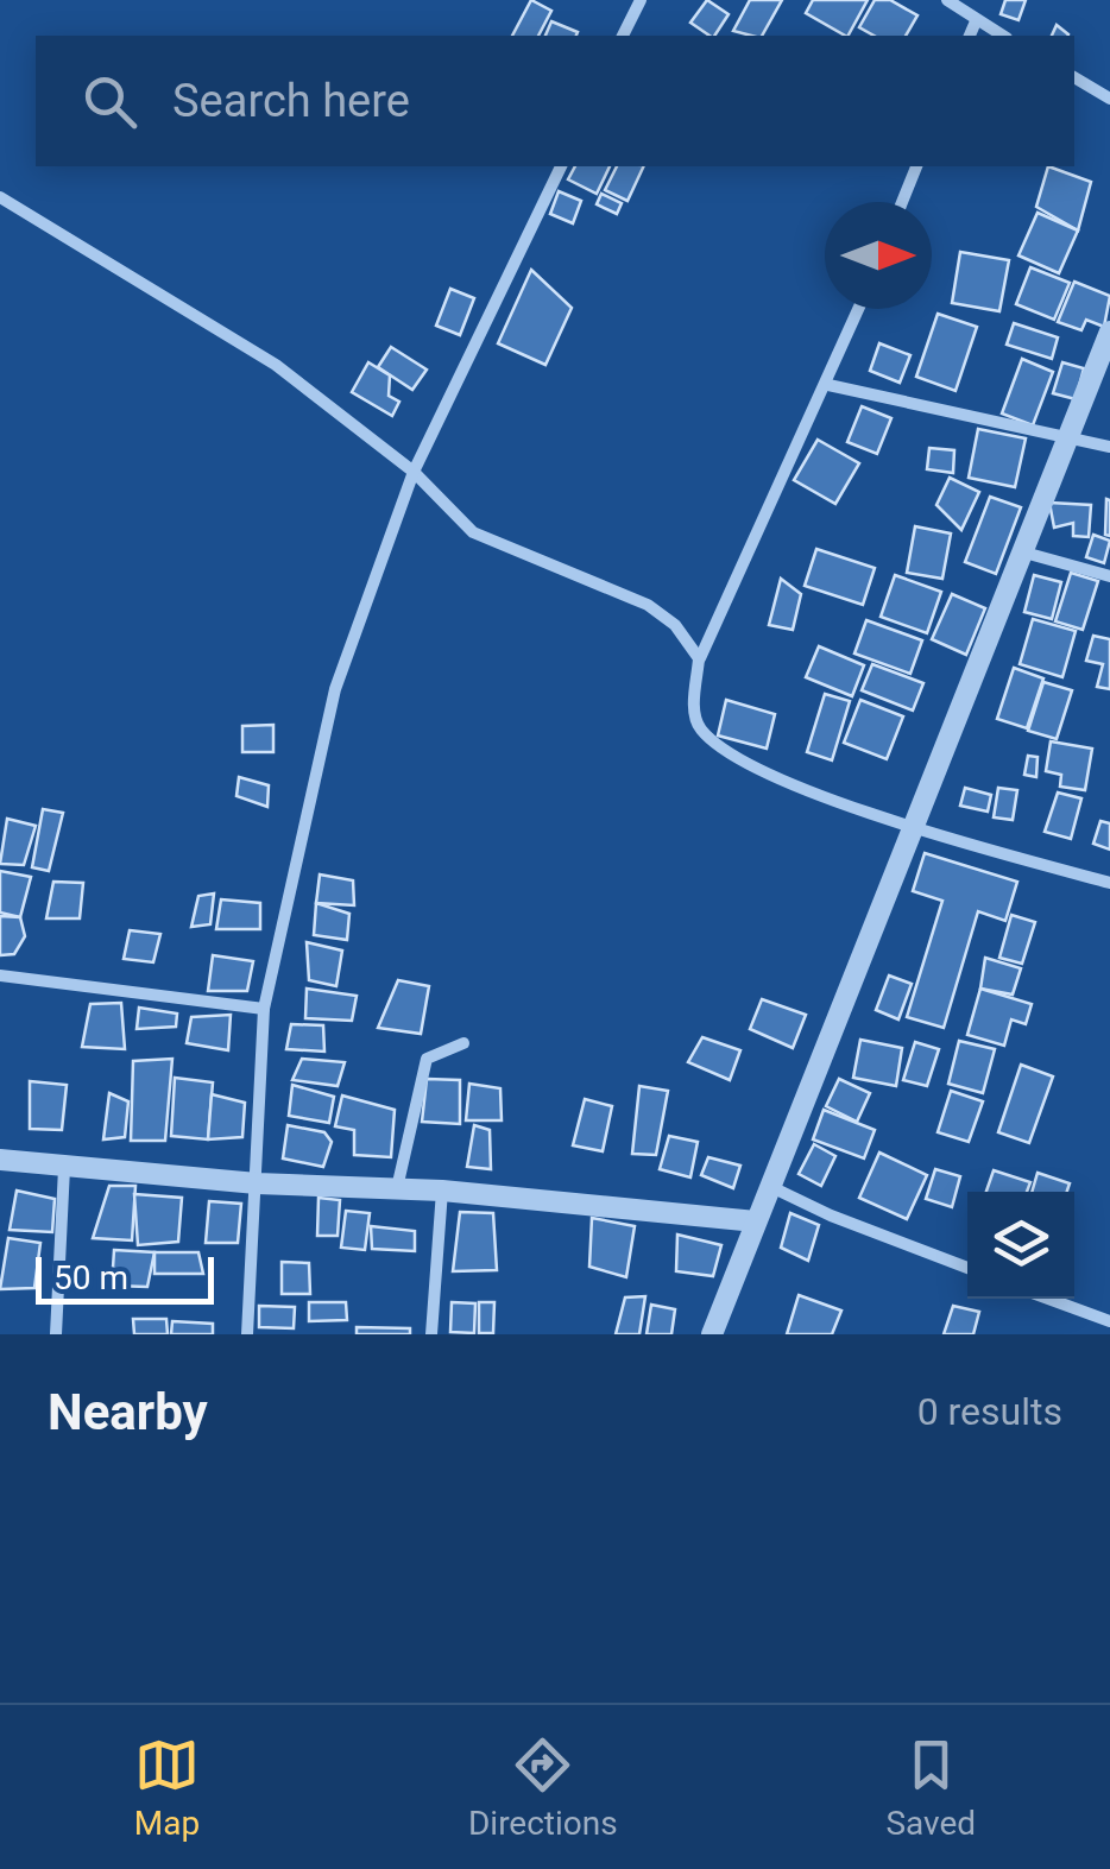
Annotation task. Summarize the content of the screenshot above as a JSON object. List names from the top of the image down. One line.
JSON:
{"scale_bar":"50 m","north":"right","page":{"search":"Search here","scale":"50 m","heading":["Nearby","0 results"],"nav":["Map","Directions","Saved"]}}
